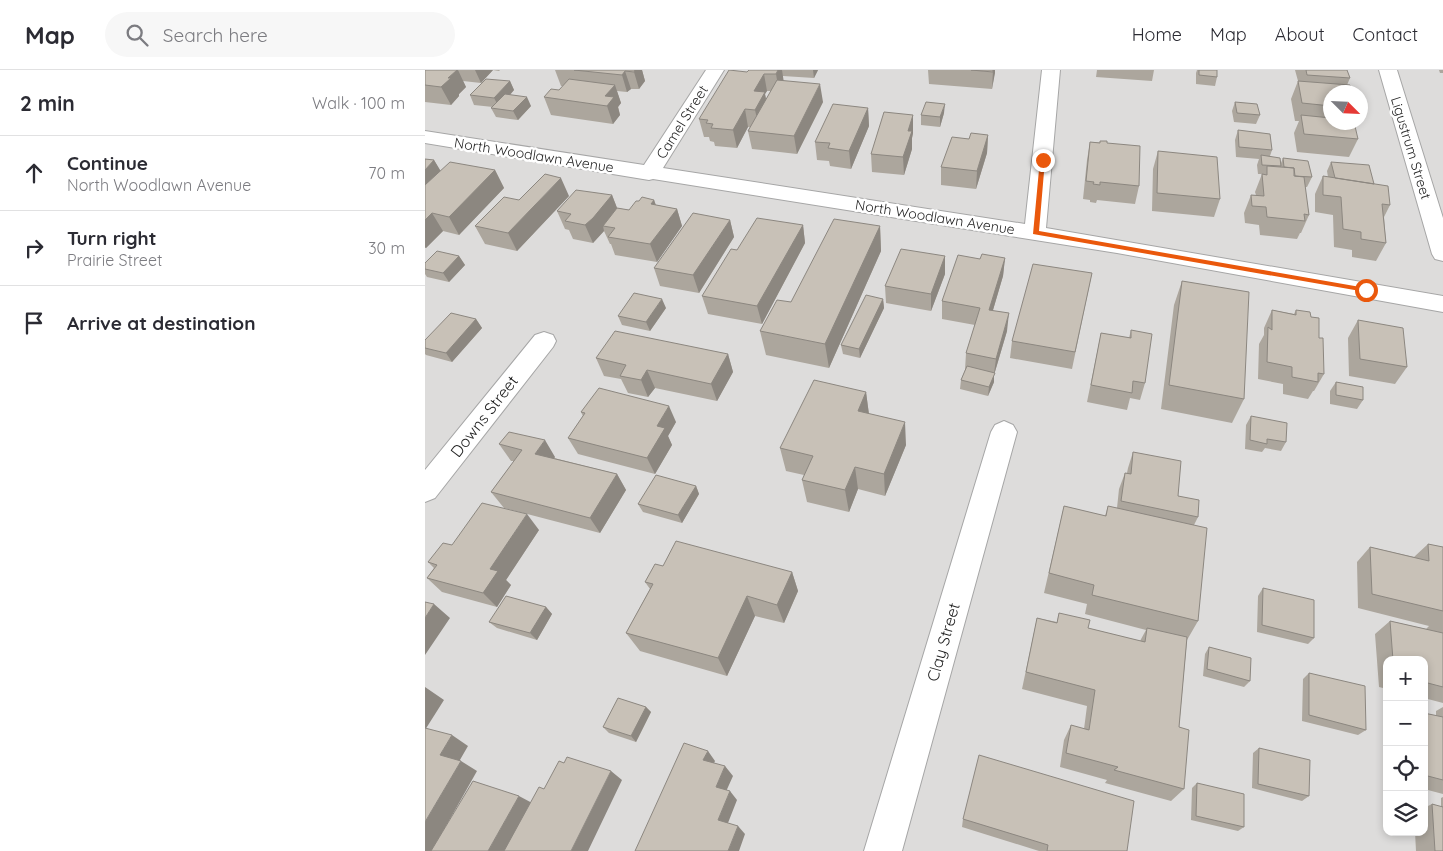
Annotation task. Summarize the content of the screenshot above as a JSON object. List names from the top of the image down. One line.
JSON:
{"streets":{"street":["Camel Street","Ligustrum Street","North Woodlawn Avenue","Downs Street","Clay Street"]},"crossings":[["Camel Street","North Woodlawn Avenue"]],"north":"bottom right","page":{"header":"Map","search":"Search here","nav":["Home","Map","About","Contact"],"heading":["2 min","Walk · 100 m"],"list":[["Continue","North Woodlawn Avenue","70 m"],["Turn right","Prairie Street","30 m"],"Arrive at destination"],"map_buttons":["+","−"]}}
